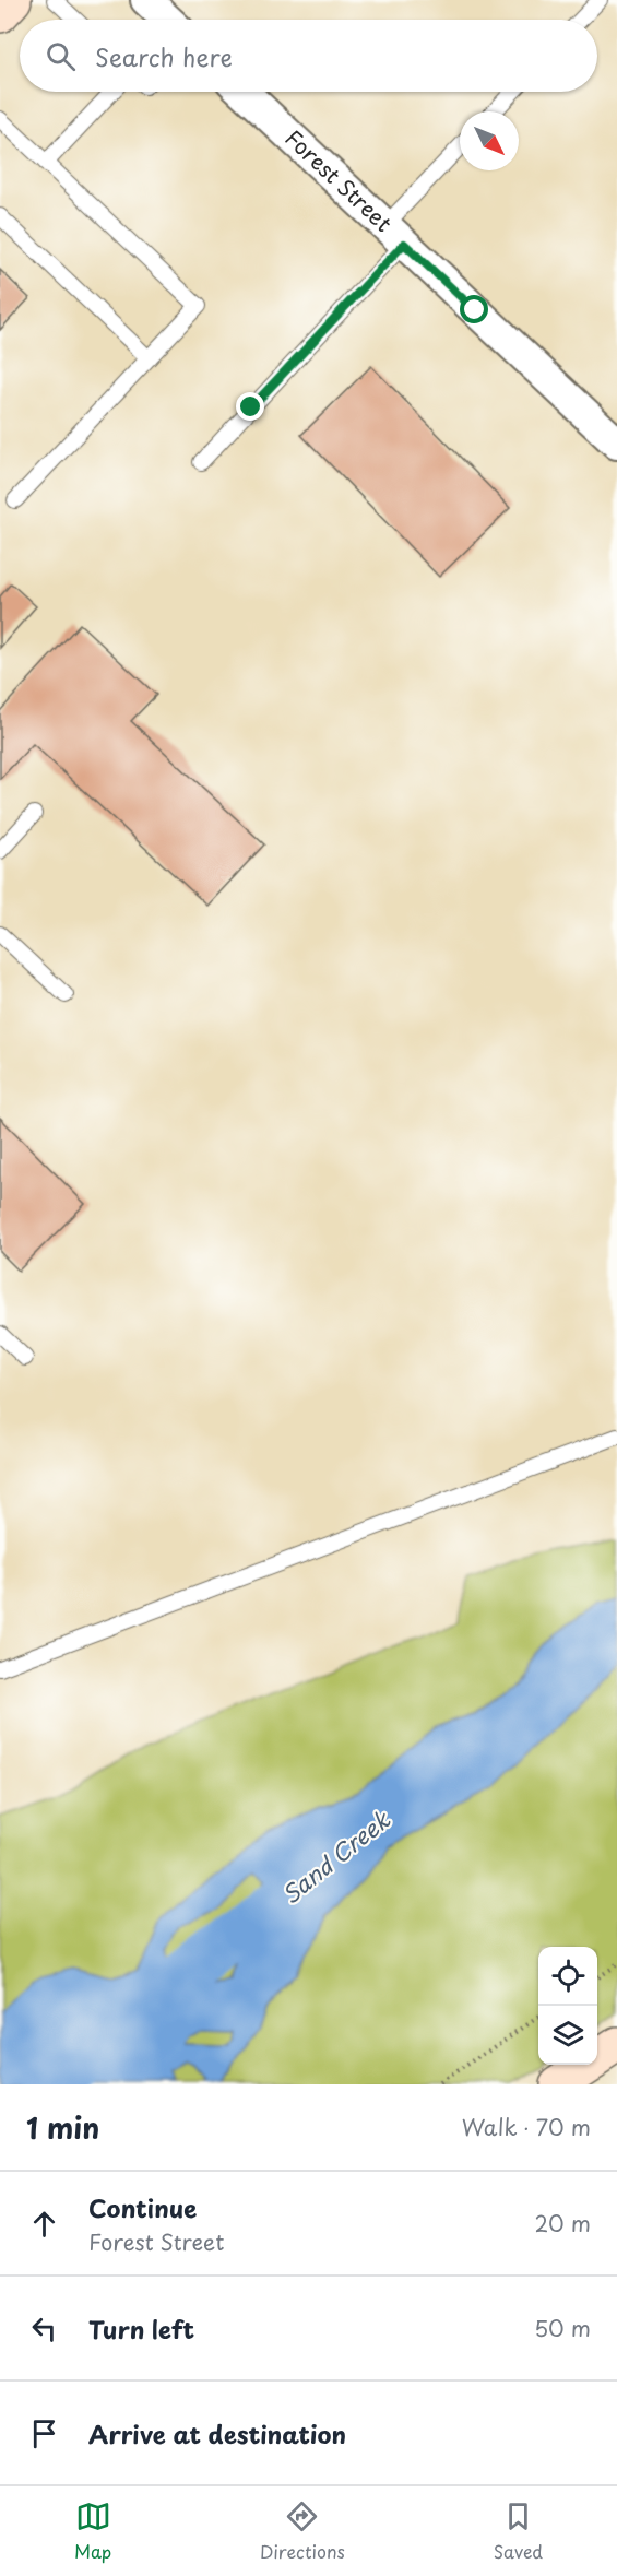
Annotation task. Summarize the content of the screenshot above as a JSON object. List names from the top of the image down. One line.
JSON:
{"streets":{"street":["Forest Street"]},"water":["Sand Creek"],"north":"bottom right","page":{"search":"Search here","heading":["1 min","Walk · 70 m"],"list":[["Continue","Forest Street","20 m"],["Turn left","50 m"],"Arrive at destination"],"nav":["Map","Directions","Saved"]}}
